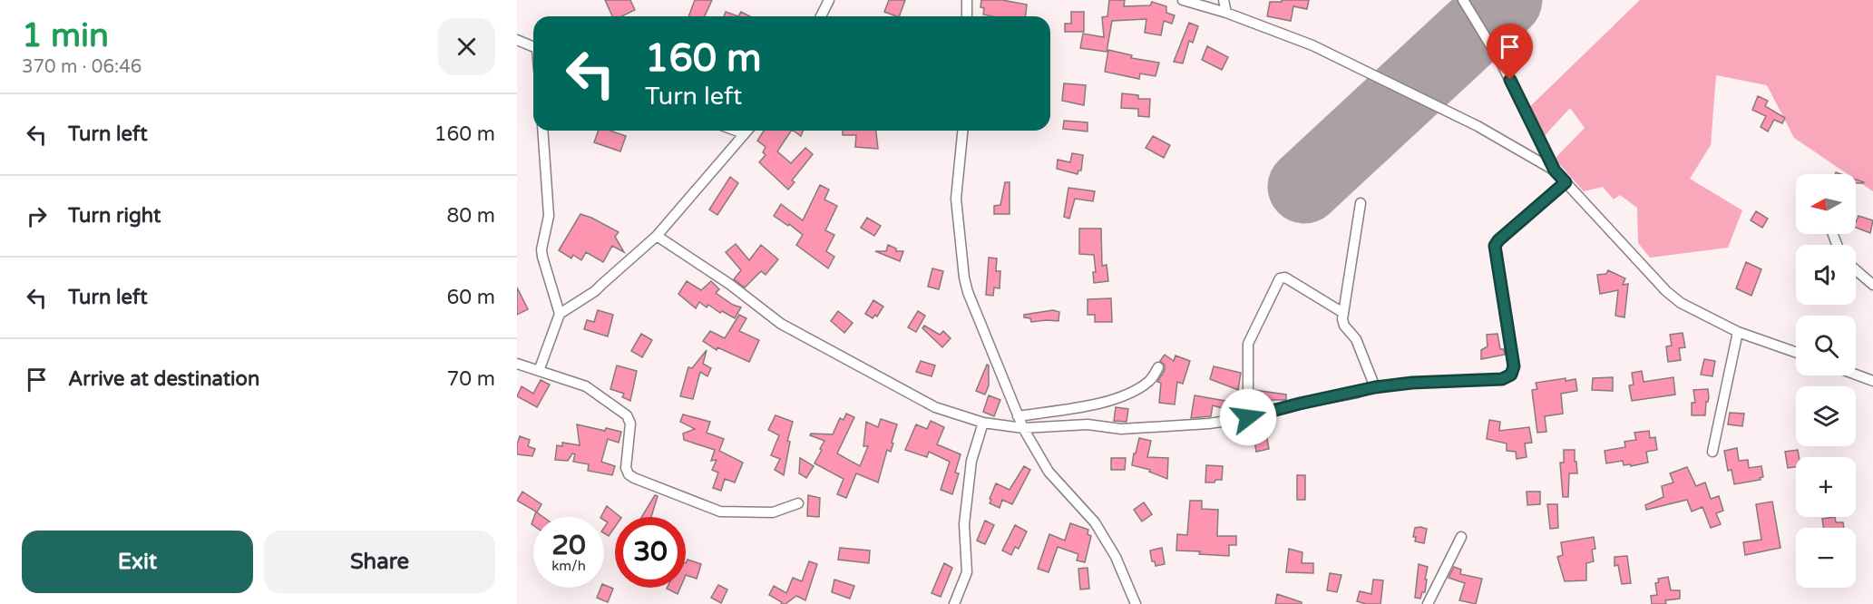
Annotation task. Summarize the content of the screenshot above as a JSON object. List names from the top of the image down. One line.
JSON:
{"north":"left","page":{"heading":["1 min","370 m · 06:46"],"turn":["160 m","Turn left"],"list":[{"name":"Turn left","value":"160 m"},{"name":"Turn right","value":"80 m"},{"name":"Turn left","value":"60 m"},{"name":"Arrive at destination","value":"70 m"}],"map_buttons":["+","−"],"speed":"20 km/h","limit":"30","buttons":["Exit","Share"]}}
